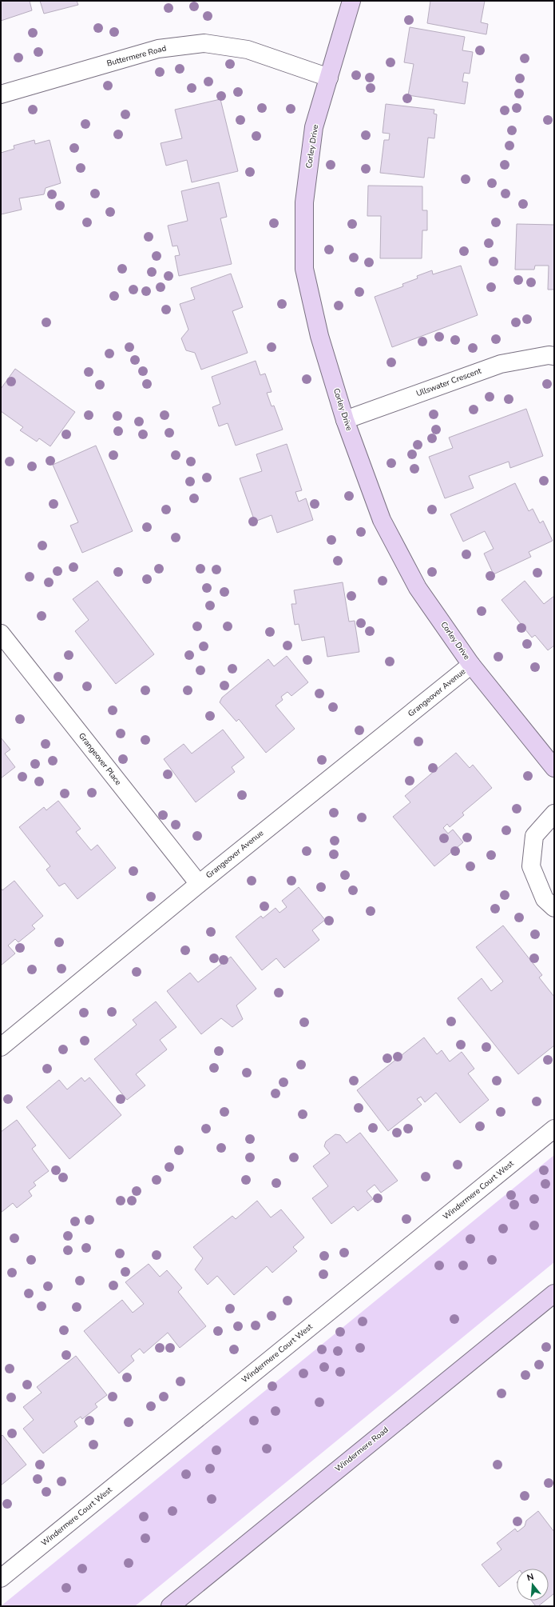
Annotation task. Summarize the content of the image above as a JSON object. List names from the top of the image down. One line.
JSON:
{"streets":{"street":["Buttermere Road","Corley Drive","Ullswater Crescent","Grangeover Avenue","Grangeover Place","Windermere Court West","Windermere Road"]},"crossings":[["Buttermere Road","Corley Drive"],["Corley Drive","Ullswater Crescent"],["Corley Drive","Grangeover Avenue"],["Grangeover Avenue","Grangeover Place"]],"north":"top"}
